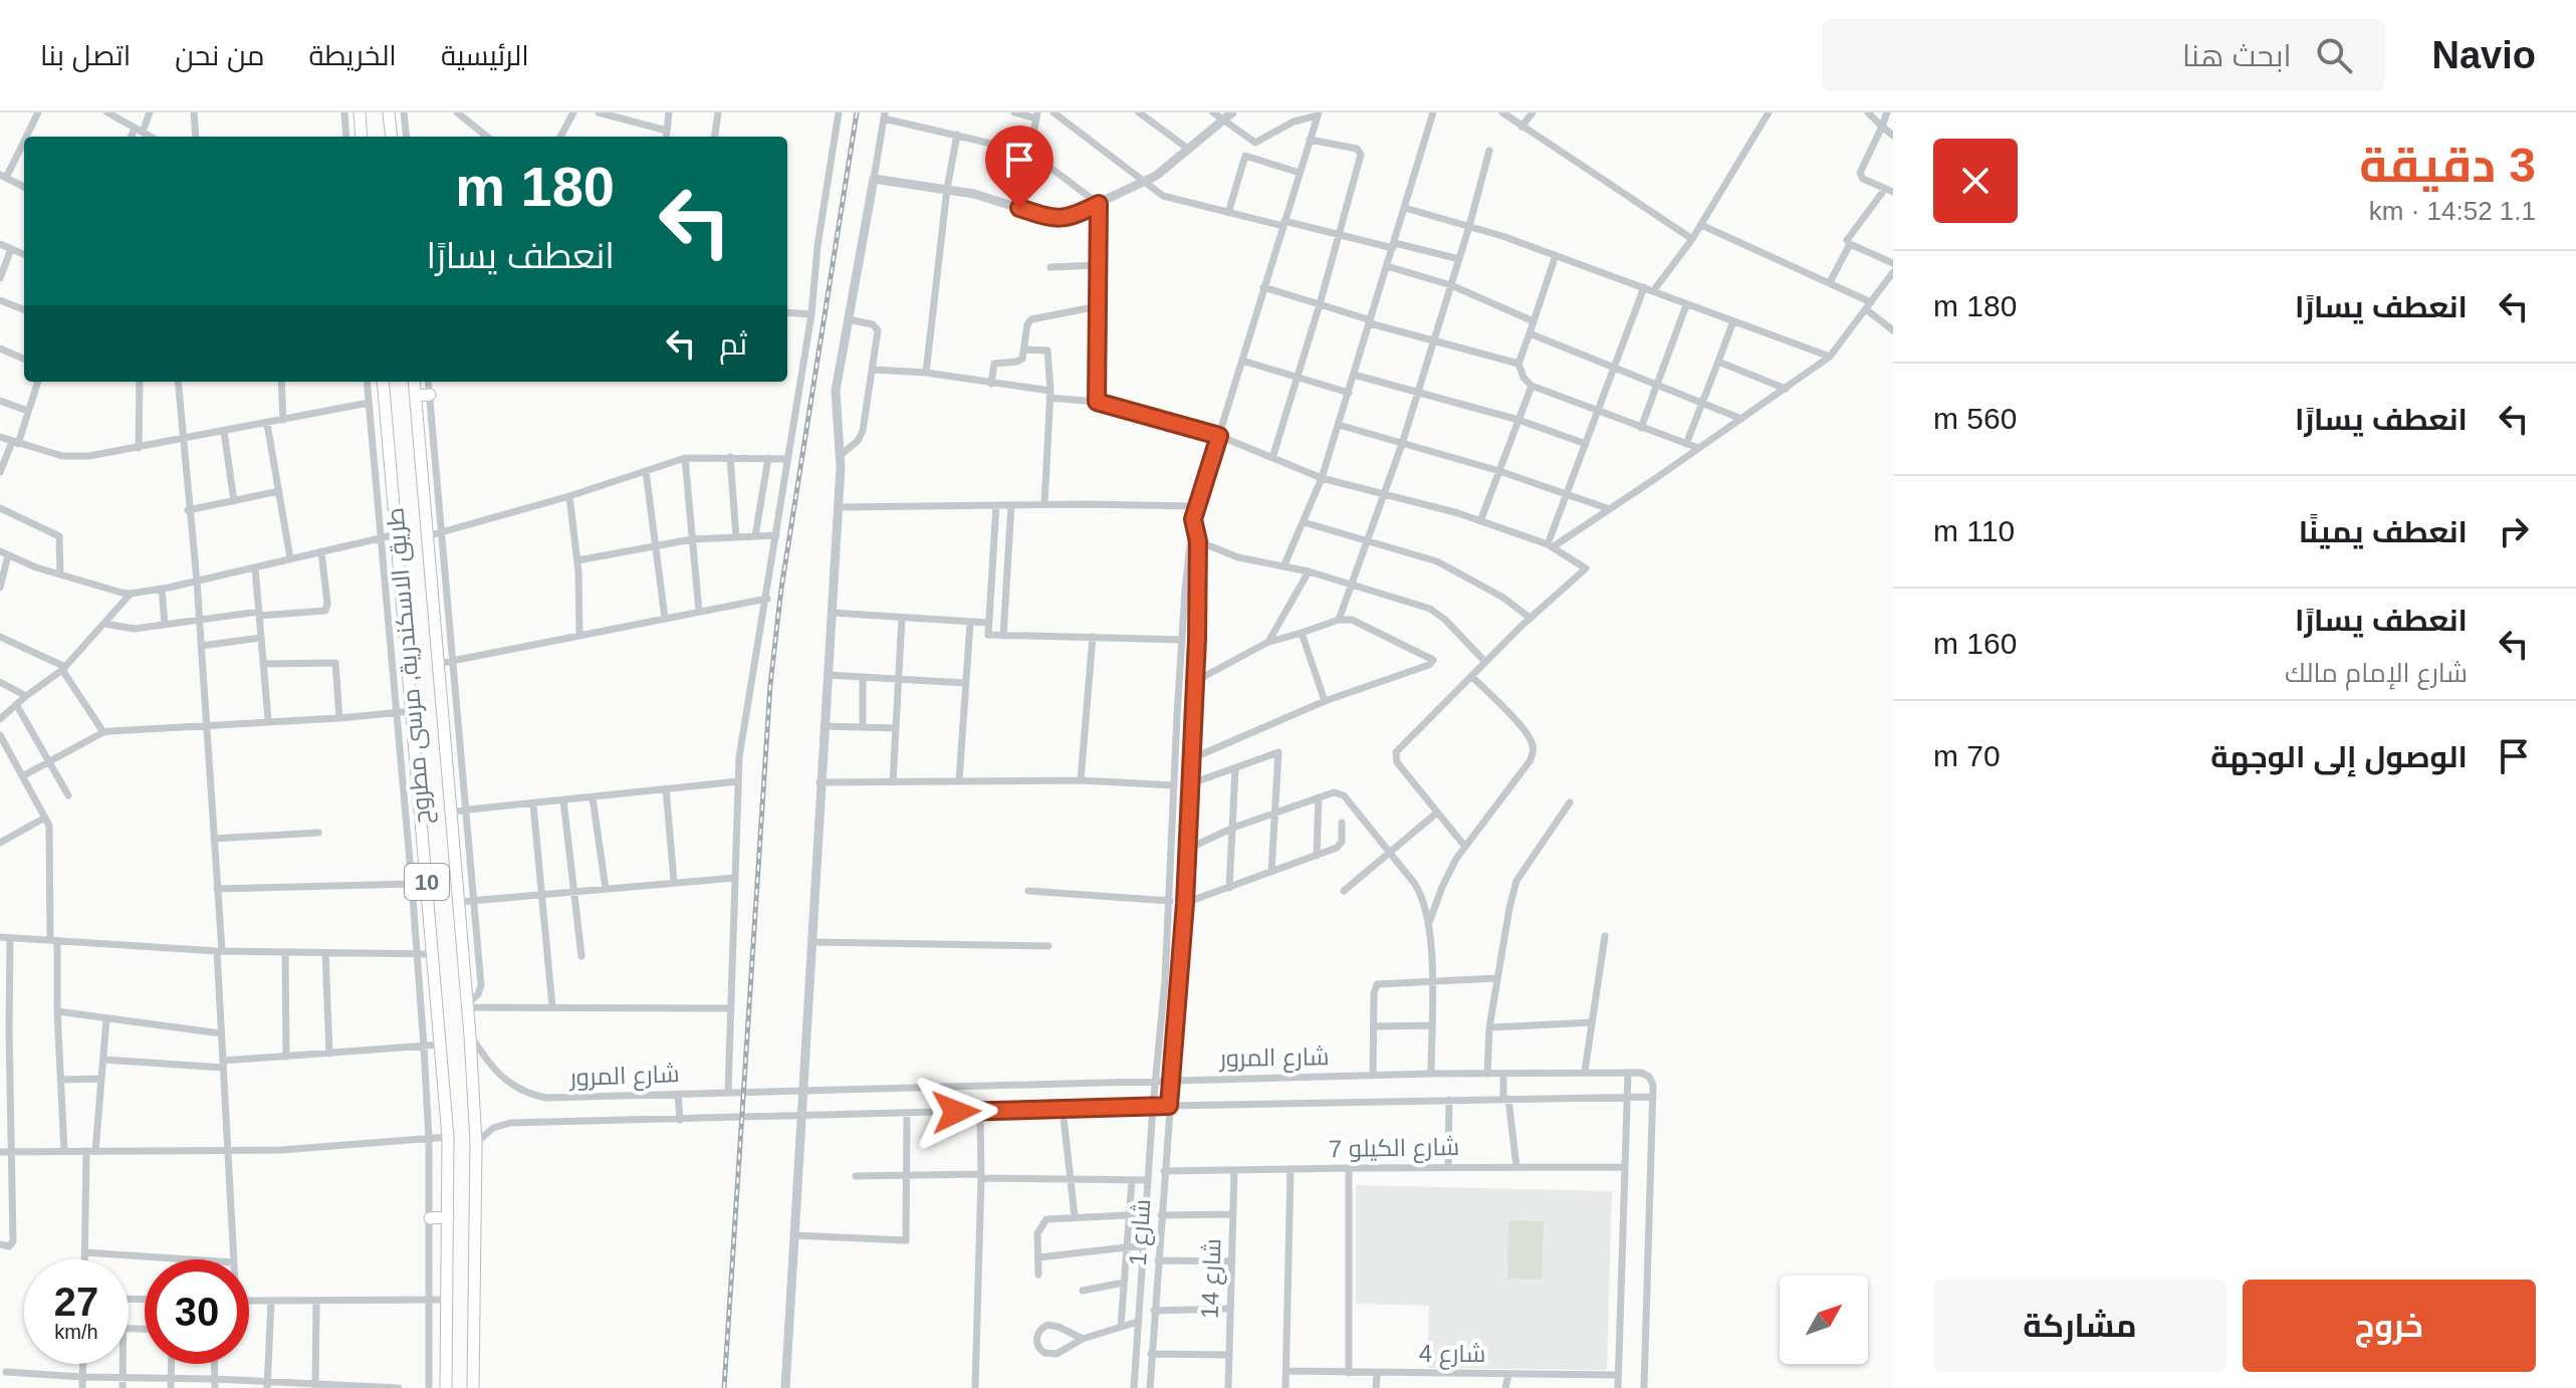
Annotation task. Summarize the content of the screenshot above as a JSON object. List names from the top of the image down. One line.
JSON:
{"streets":{"main road":["طريق الاسكندرية, مرسى مطروح","10"],"street":["شارع المرور","شارع الكيلو 7","شارع 1","شارع 14","شارع 4"]},"crossings":[["طريق الاسكندرية, مرسى مطروح","شارع المرور"],["شارع المرور","شارع 1"],["شارع الكيلو 7","شارع 1"],["شارع الكيلو 7","شارع 14"]],"north":"top right","page":{"header":"Navio","search":"ابحث هنا","nav":["الرئيسية","الخريطة","من نحن","اتصل بنا"],"heading":["3 دقيقة","1.1 km · 14:52"],"turn":["180 m","انعطف يسارًا"],"list":[{"name":"انعطف يسارًا","value":"180 m"},{"name":"انعطف يسارًا","value":"560 m"},{"name":"انعطف يمينًا","value":"110 m"},{"name":"انعطف يسارًا","note":"شارع الإمام مالك","value":"160 m"},{"name":"الوصول إلى الوجهة","value":"70 m"}],"then":"ثم","speed":"27 km/h","limit":"30","buttons":["خروج","مشاركة"]}}
